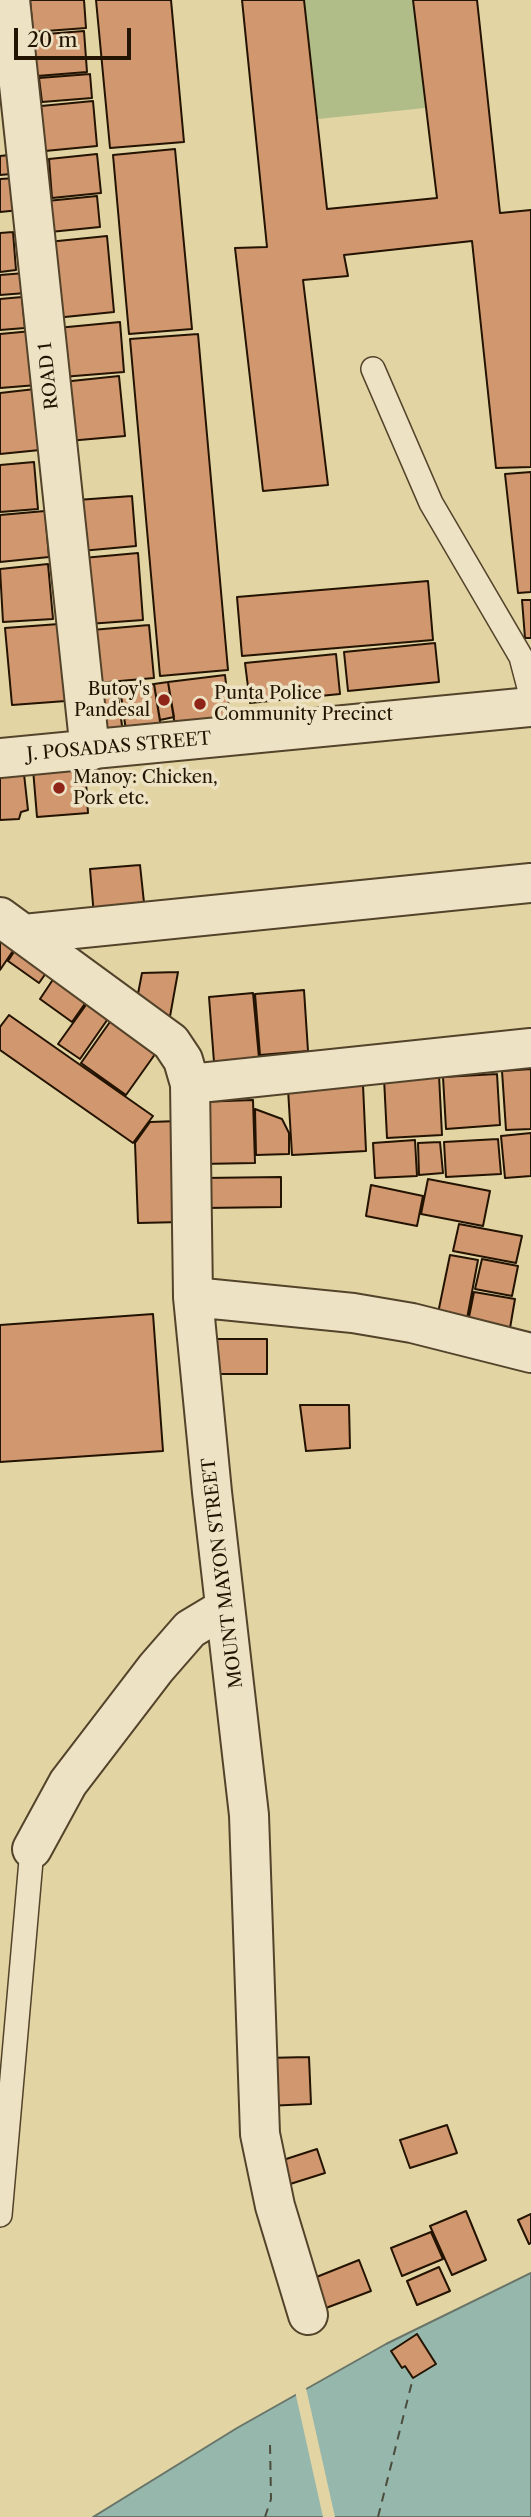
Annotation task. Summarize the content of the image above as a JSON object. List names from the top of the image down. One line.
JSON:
{"streets":{"street":["ROAD 1","J. POSADAS STREET","MOUNT MAYON STREET"]},"crossings":[["ROAD 1","J. POSADAS STREET"]],"places":["Butoy's Pandesal","Punta Police Community Precinct","Manoy: Chicken, Pork etc."],"scale_bar":"20 m"}
